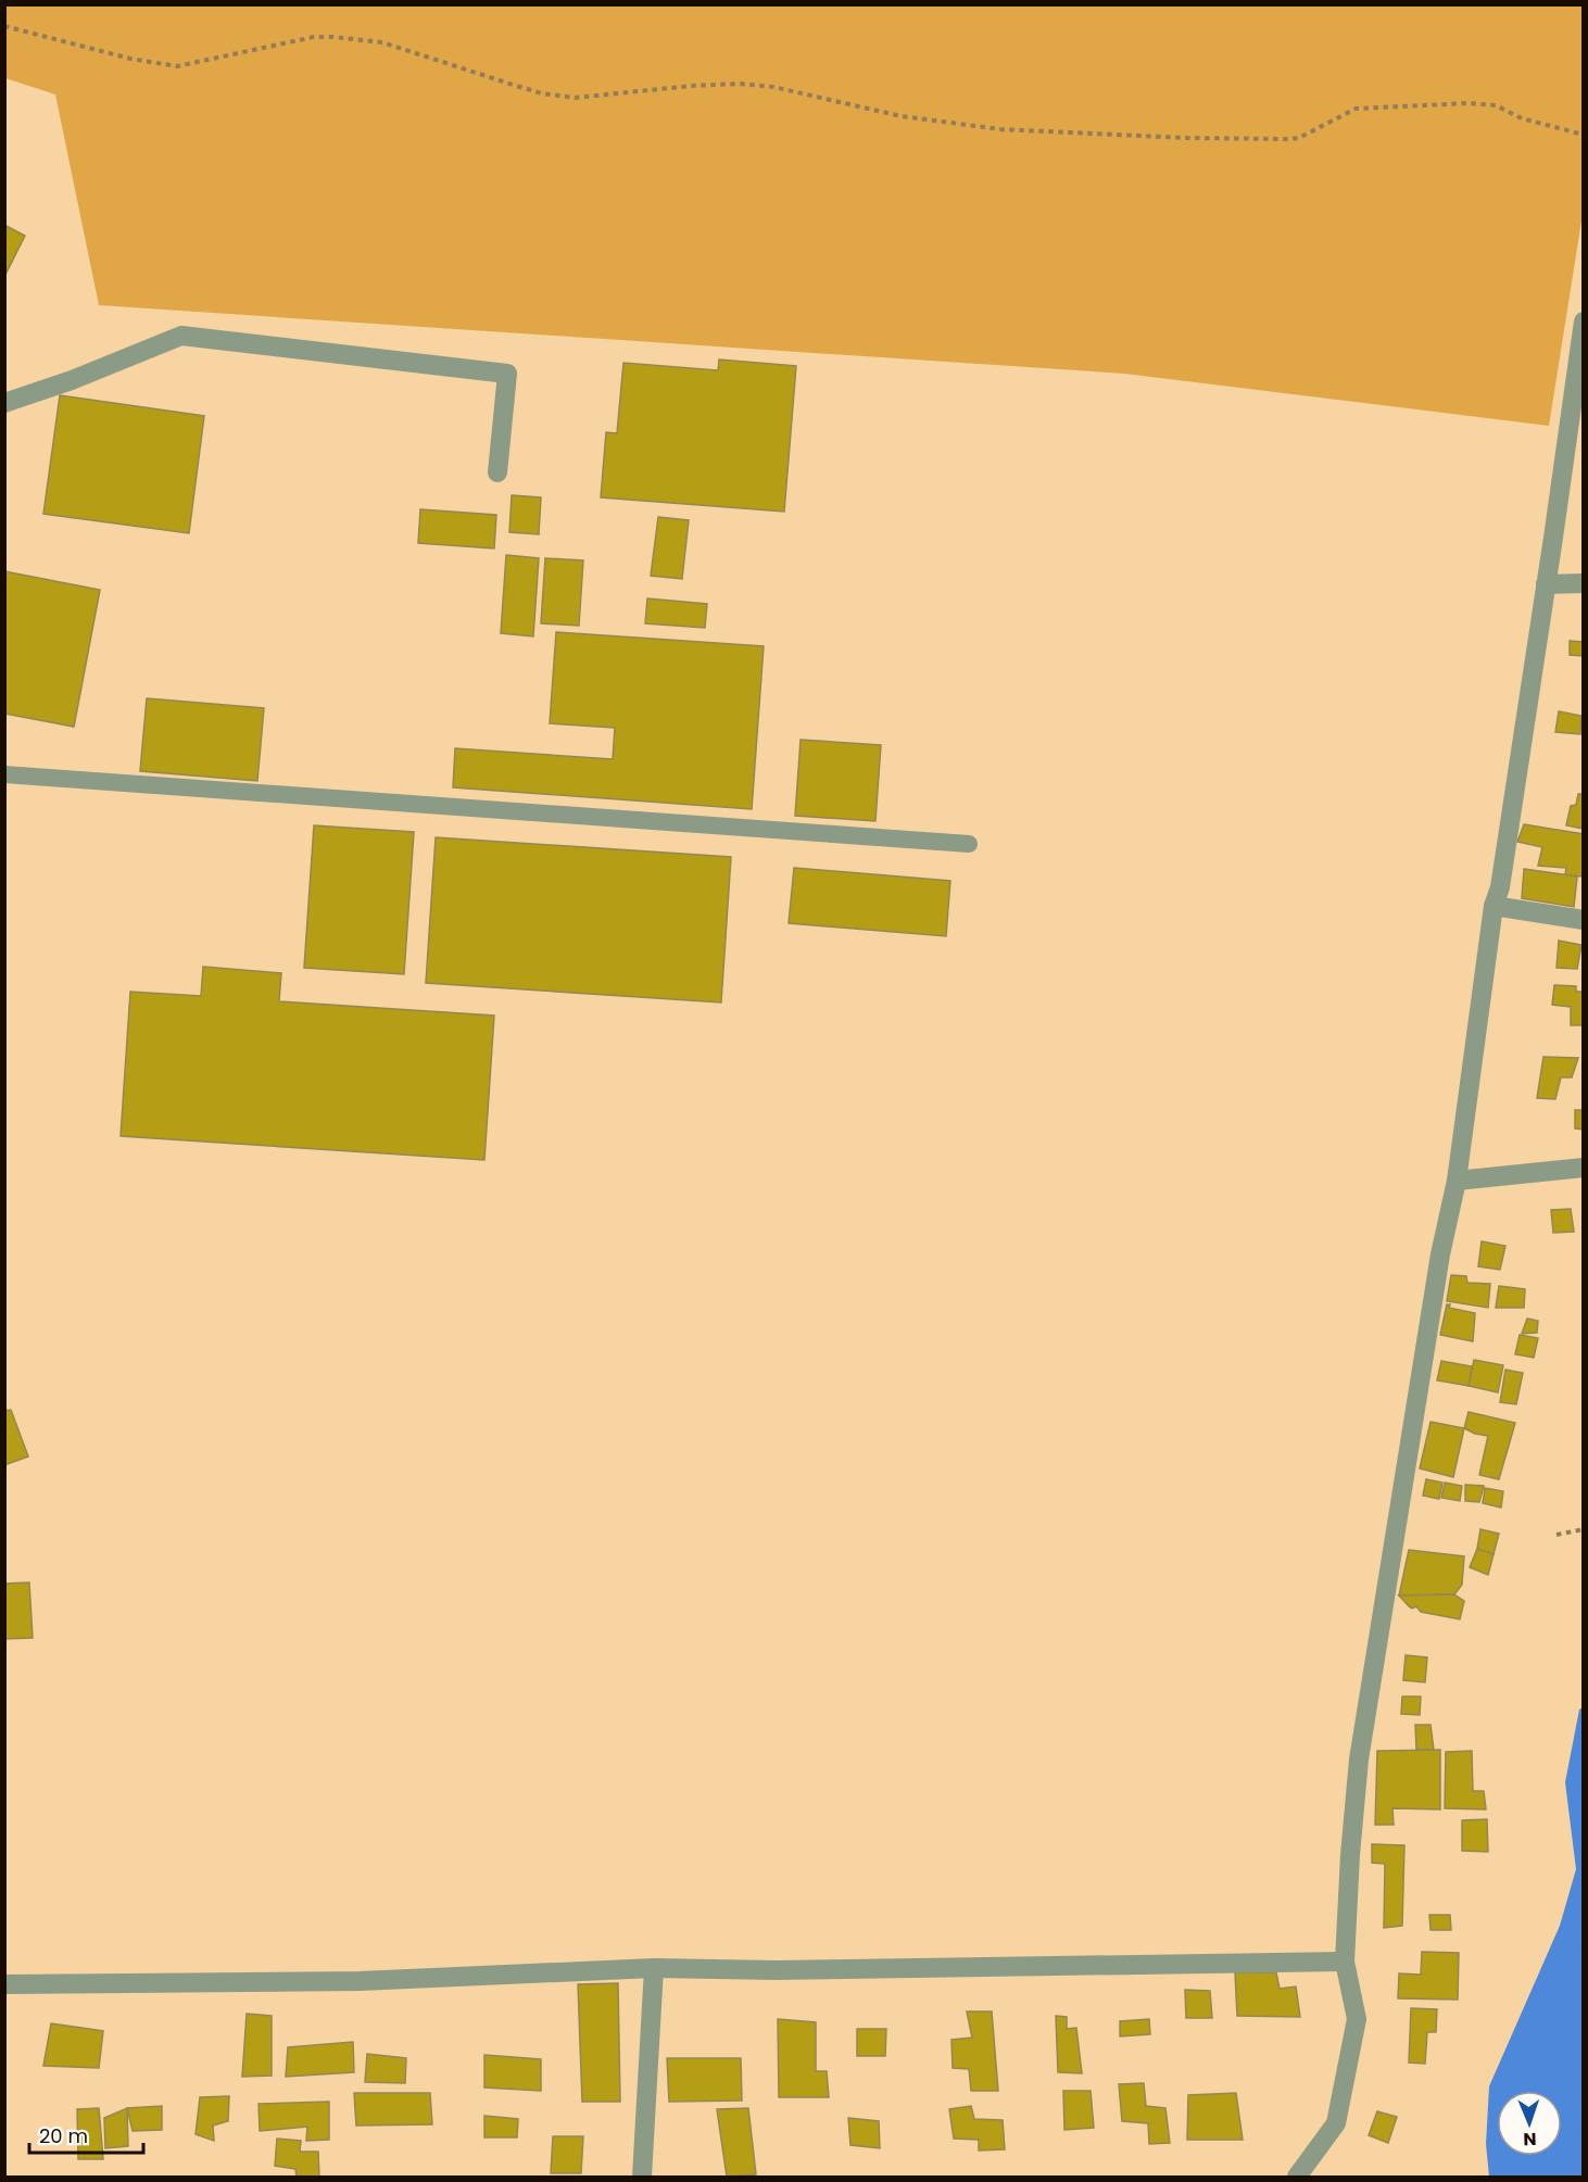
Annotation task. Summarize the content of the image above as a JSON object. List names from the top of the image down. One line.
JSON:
{"scale_bar":"20 m","north":"bottom"}
